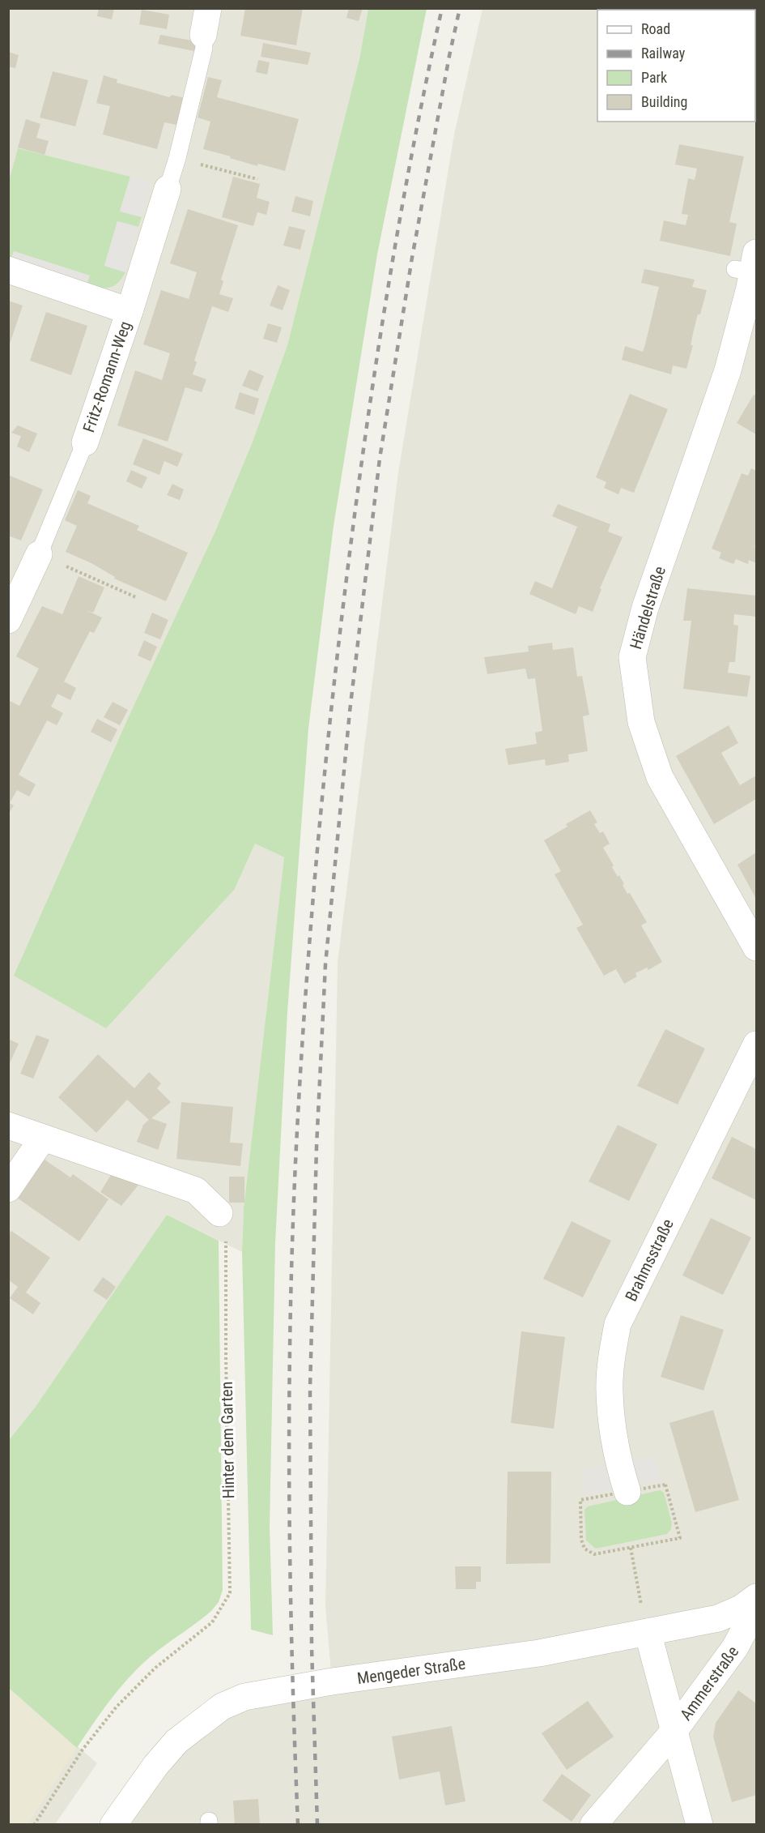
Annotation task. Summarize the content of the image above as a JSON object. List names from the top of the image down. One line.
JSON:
{"streets":{"street":["Fritz-Romann-Weg","Händelstraße","Brahmsstraße","Mengeder Straße","Ammerstraße"],"path":["Hinter dem Garten"]},"crossings":[["Mengeder Straße","Ammerstraße"]],"legend":["Road","Railway","Park","Building"]}
